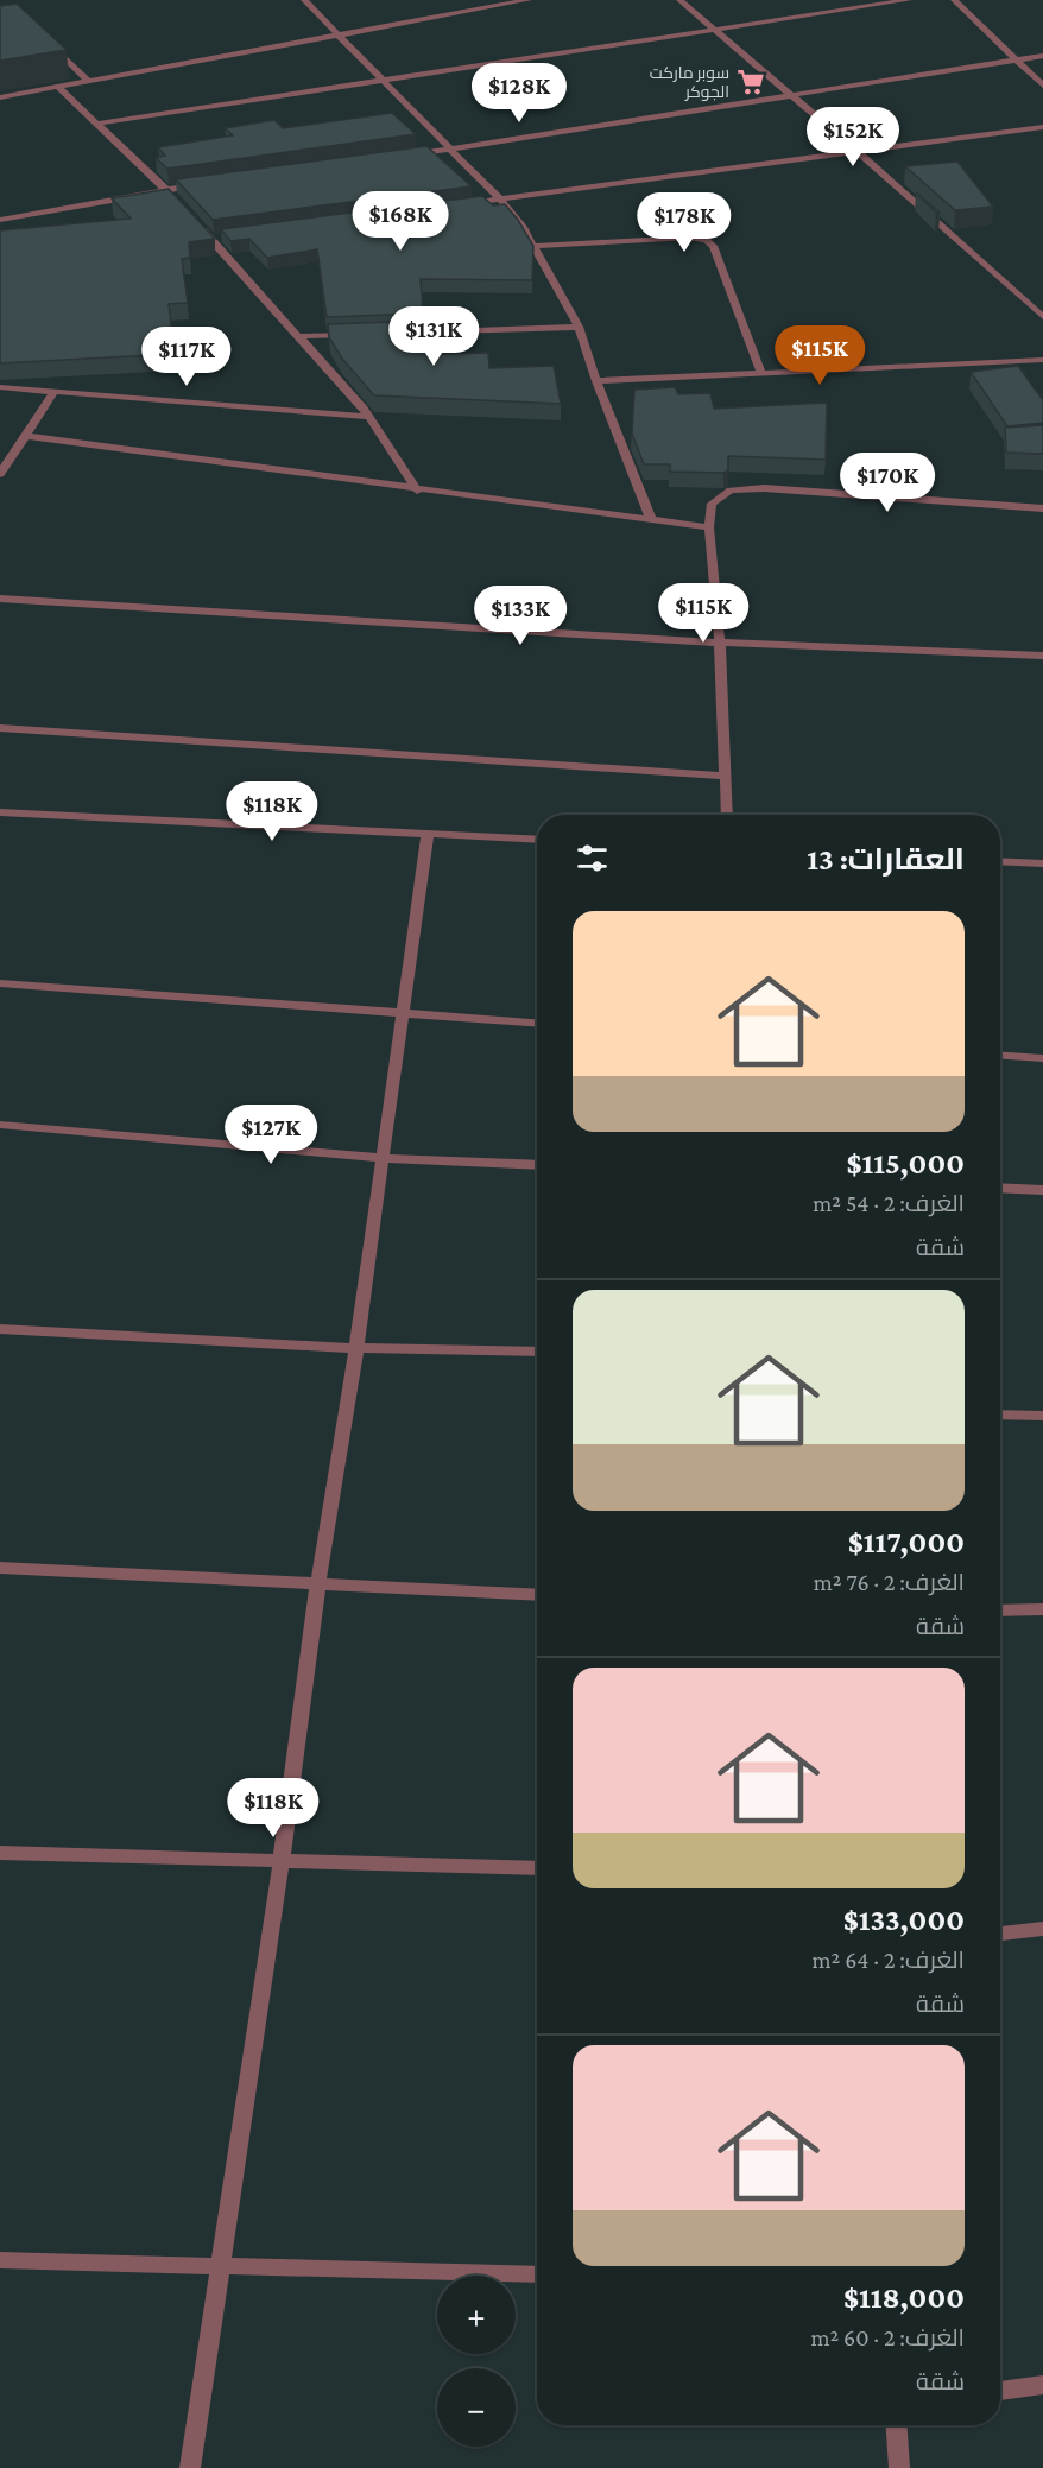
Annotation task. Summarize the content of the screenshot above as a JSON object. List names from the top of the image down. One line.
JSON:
{"places":{"supermarket":["سوبر ماركت الجوكر"]},"page":{"price":["$128K","$152K","$168K","$178K","$131K","$115K","$117K","$170K","$115K","$133K","$118K","$127K","$118K"],"heading":"العقارات: 13","list":[{"name":"$115,000","note":"الغرف: 2 · 54 m² · شقة"},{"name":"$117,000","note":"الغرف: 2 · 76 m² · شقة"},{"name":"$133,000","note":"الغرف: 2 · 64 m² · شقة"},{"name":"$118,000","note":"الغرف: 2 · 60 m² · شقة"}],"map_buttons":["+","−"]}}
